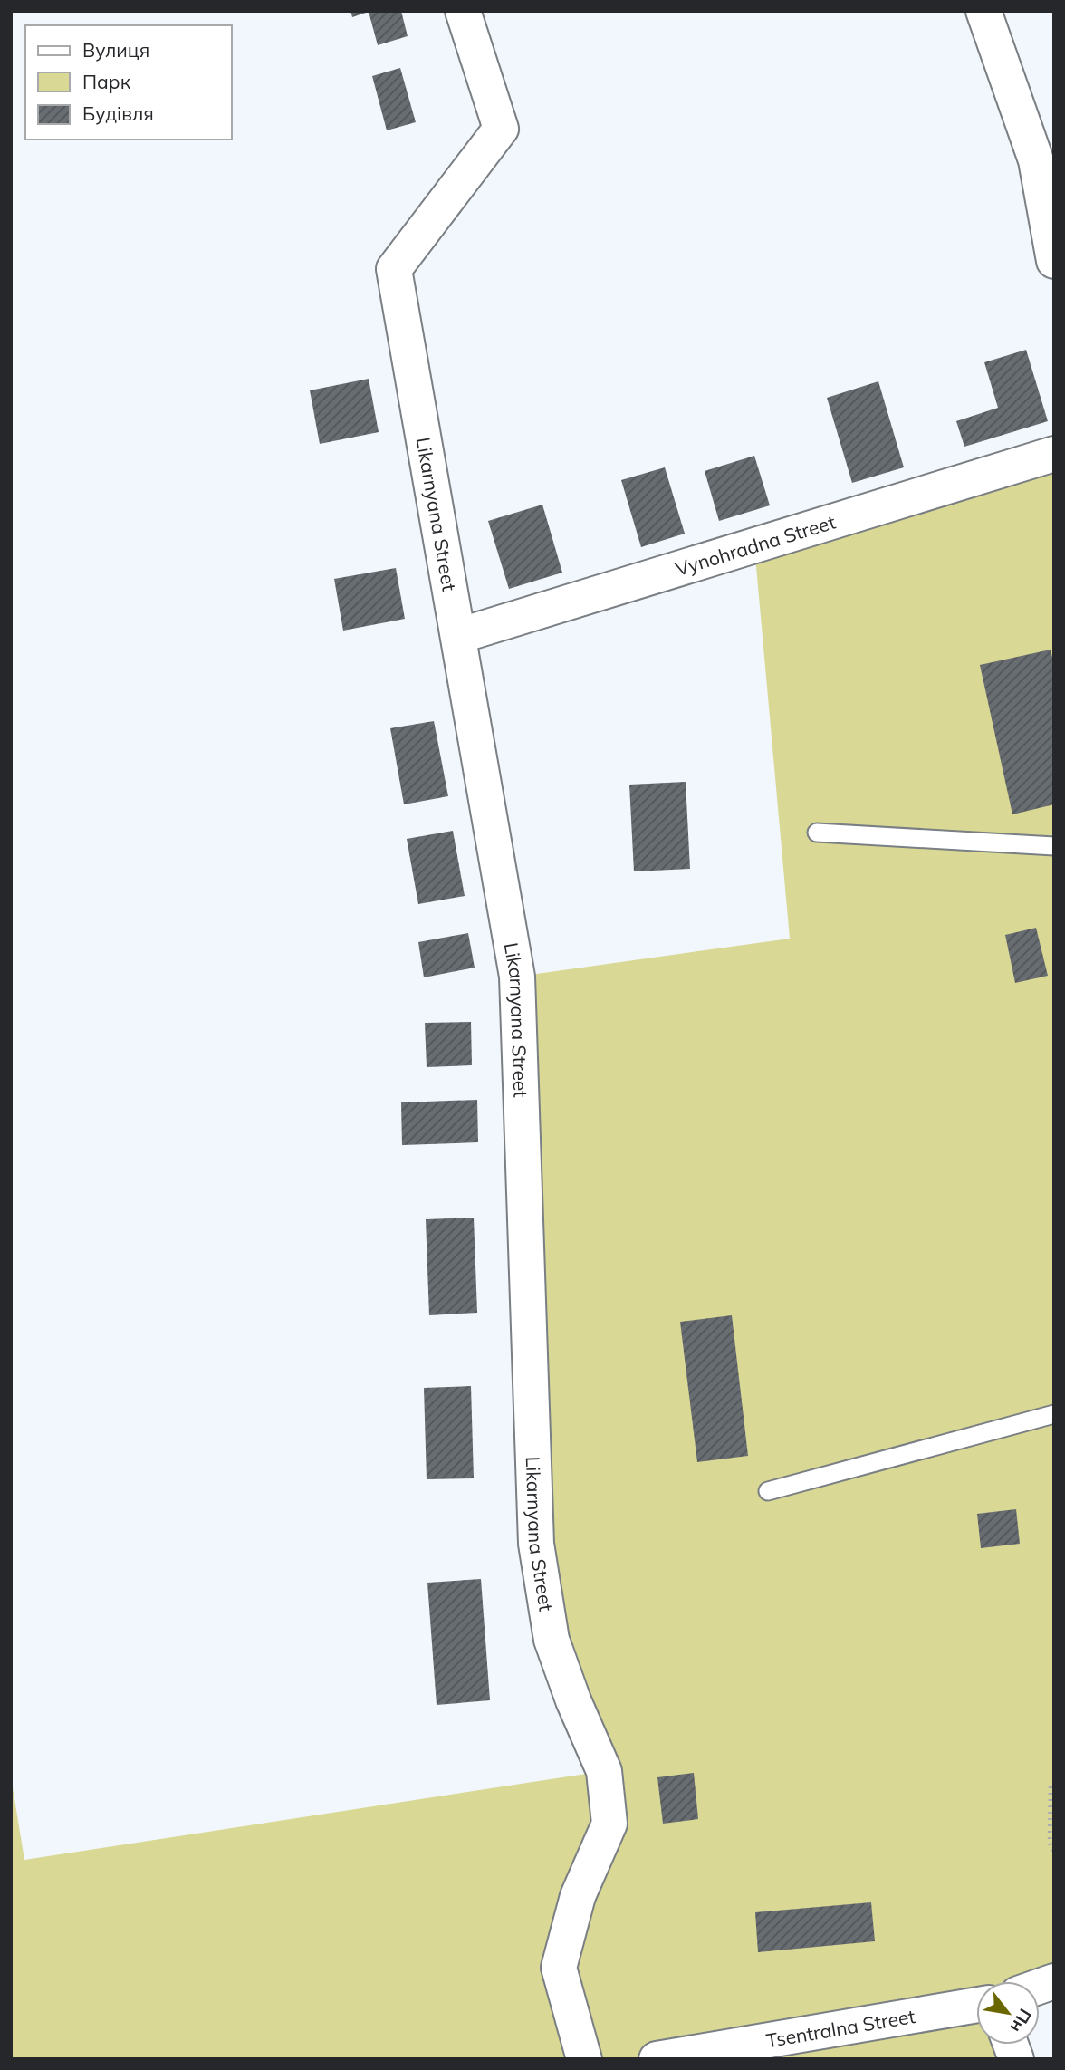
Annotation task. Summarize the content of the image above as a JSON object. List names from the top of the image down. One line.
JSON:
{"streets":{"street":["Likarnyana Street","Vynohradna Street","Tsentralna Street"]},"crossings":[["Likarnyana Street","Vynohradna Street"]],"legend":["Вулиця","Парк","Будівля"],"north":"bottom right"}
